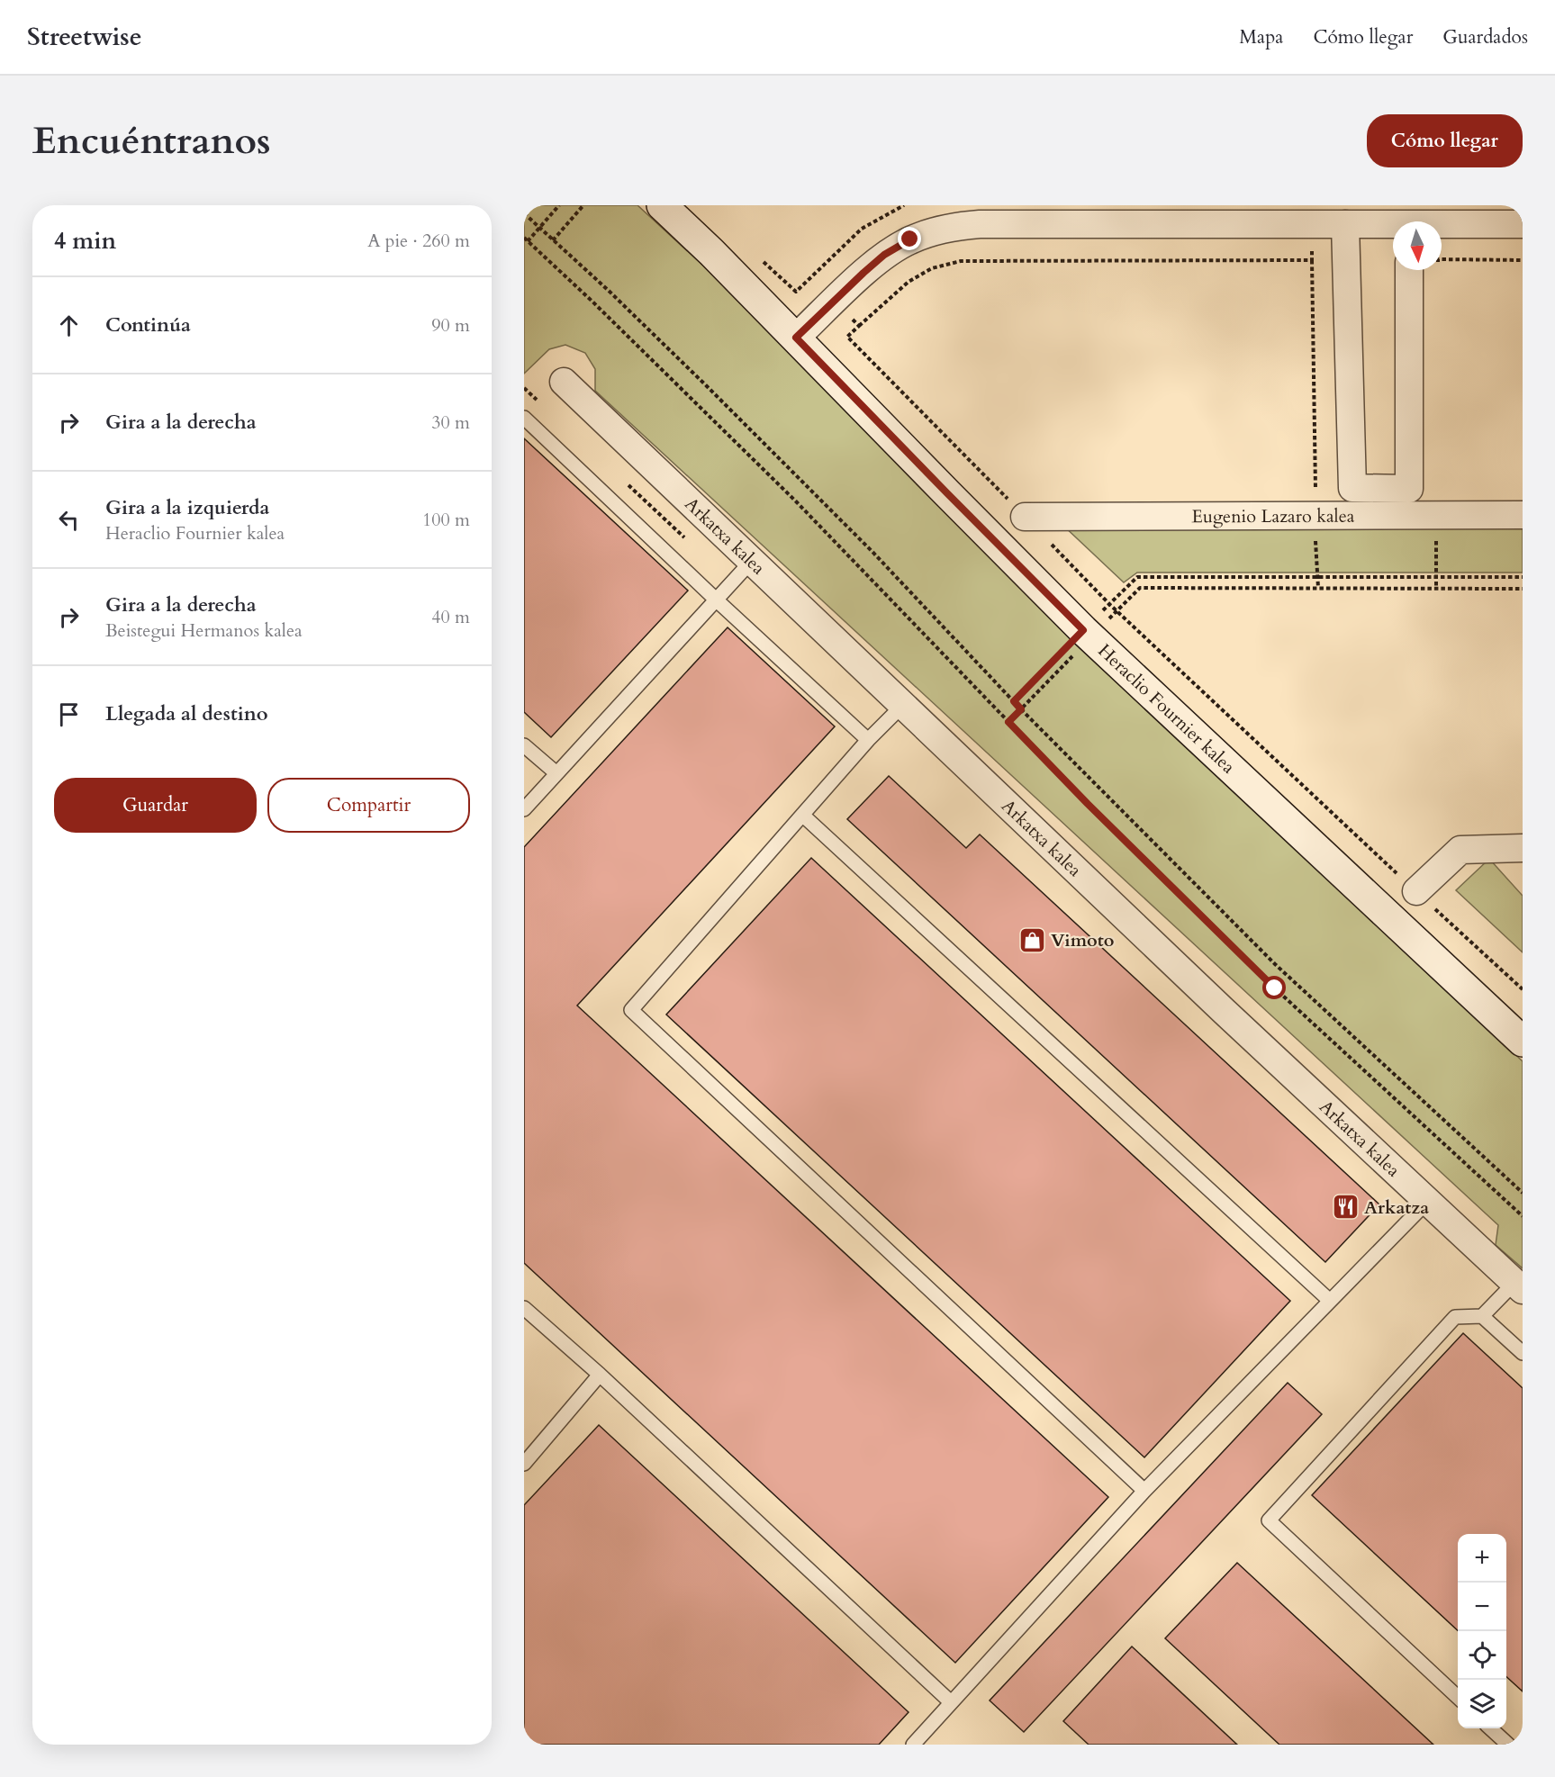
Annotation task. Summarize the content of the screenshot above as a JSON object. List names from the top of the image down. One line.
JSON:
{"streets":{"main road":["Heraclio Fournier kalea"],"street":["Eugenio Lazaro kalea","Arkatxa kalea"]},"places":{"shop":["Vimoto"],"restaurant":["Arkatza"]},"north":"bottom","page":{"header":"Streetwise","nav":["Mapa","Cómo llegar","Guardados"],"buttons":["Cómo llegar",["Guardar","Compartir"]],"title":"Encuéntranos","heading":["4 min","A pie · 260 m"],"list":[["Continúa","90 m"],["Gira a la derecha","30 m"],["Gira a la izquierda","Heraclio Fournier kalea","100 m"],["Gira a la derecha","Beistegui Hermanos kalea","40 m"],"Llegada al destino"],"map_buttons":["+","−"]}}
